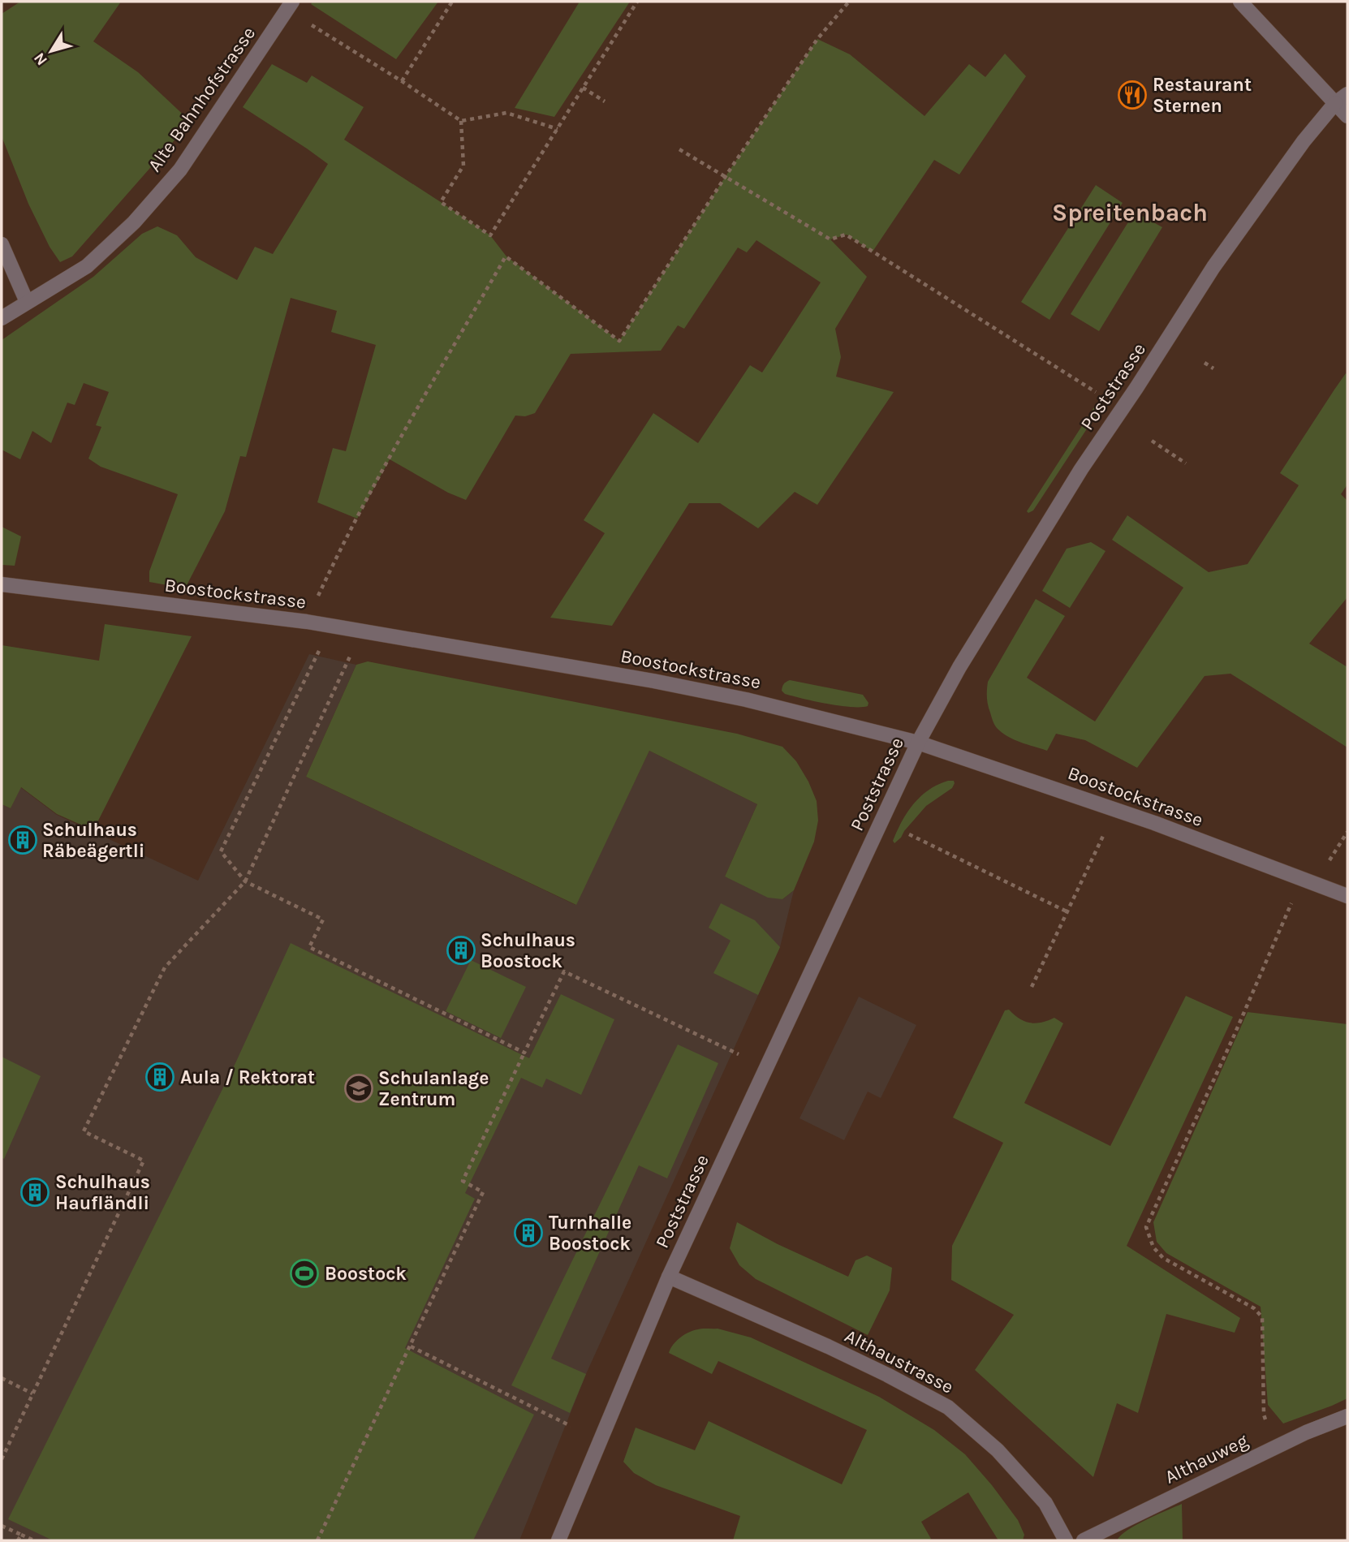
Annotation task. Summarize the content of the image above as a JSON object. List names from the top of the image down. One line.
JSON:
{"streets":{"street":["Alte Bahnhofstrasse","Poststrasse","Boostockstrasse","Althaustrasse","Althauweg"]},"crossings":[["Poststrasse","Boostockstrasse"],["Poststrasse","Althaustrasse"]],"districts":["Spreitenbach"],"places":{"restaurant":["Restaurant Sternen"],"building":["Schulhaus Räbeägertli","Schulhaus Boostock","Aula / Rektorat","Schulhaus Haufländli","Turnhalle Boostock"],"school or university":["Schulanlage Zentrum"],"sports":["Boostock"]},"north":"bottom left"}
